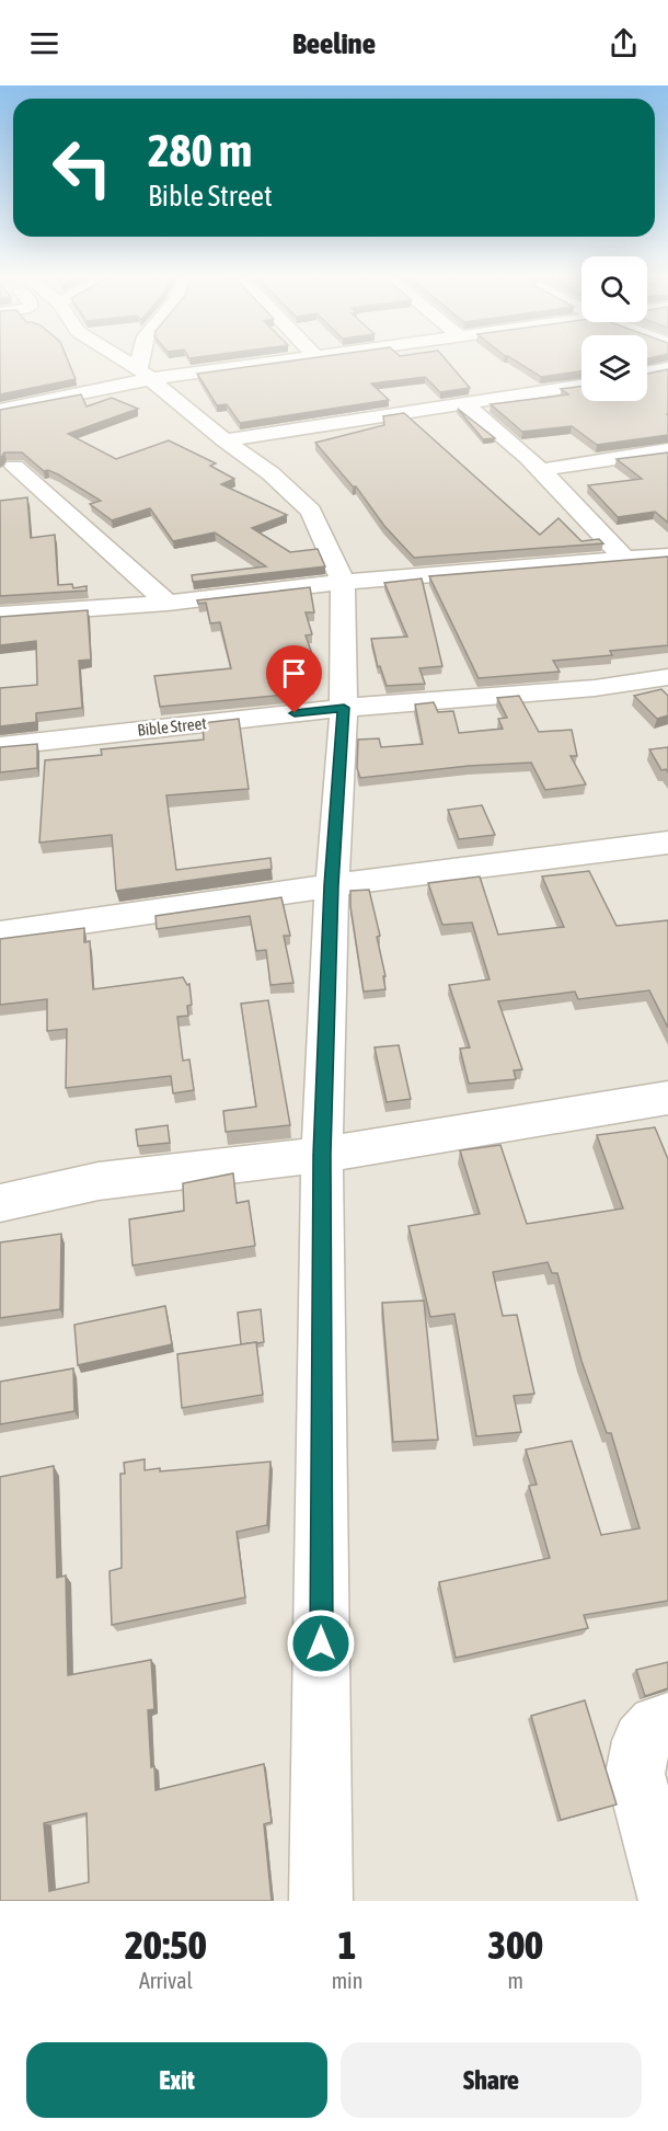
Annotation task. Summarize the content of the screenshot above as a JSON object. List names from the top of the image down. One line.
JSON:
{"streets":{"street":["Bible Street"]},"page":{"header":"Beeline","turn":["280 m","Bible Street"],"eta":["20:50","Arrival","1","min","300","m"],"buttons":["Exit","Share"]}}
